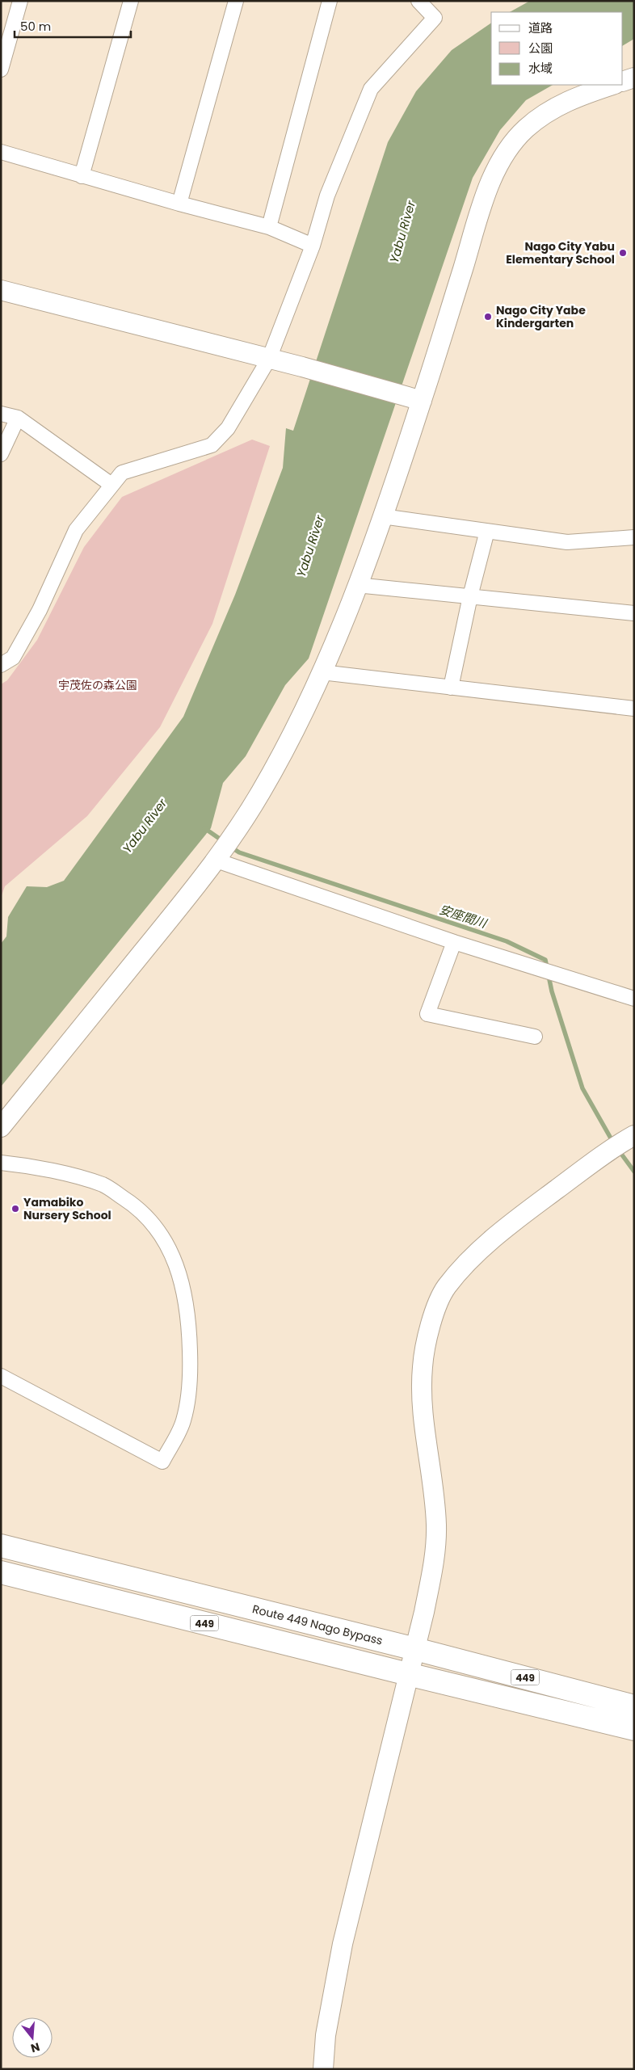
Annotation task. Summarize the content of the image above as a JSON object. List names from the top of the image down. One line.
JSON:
{"streets":{"highway":["449","Route 449 Nago Bypass"]},"water":["Yabu River","安座間川"],"parks":["宇茂佐の森公園"],"places":["Nago City Yabu Elementary School","Nago City Yabe Kindergarten","Yamabiko Nursery School"],"legend":["道路","公園","水域"],"scale_bar":"50 m","north":"bottom"}
